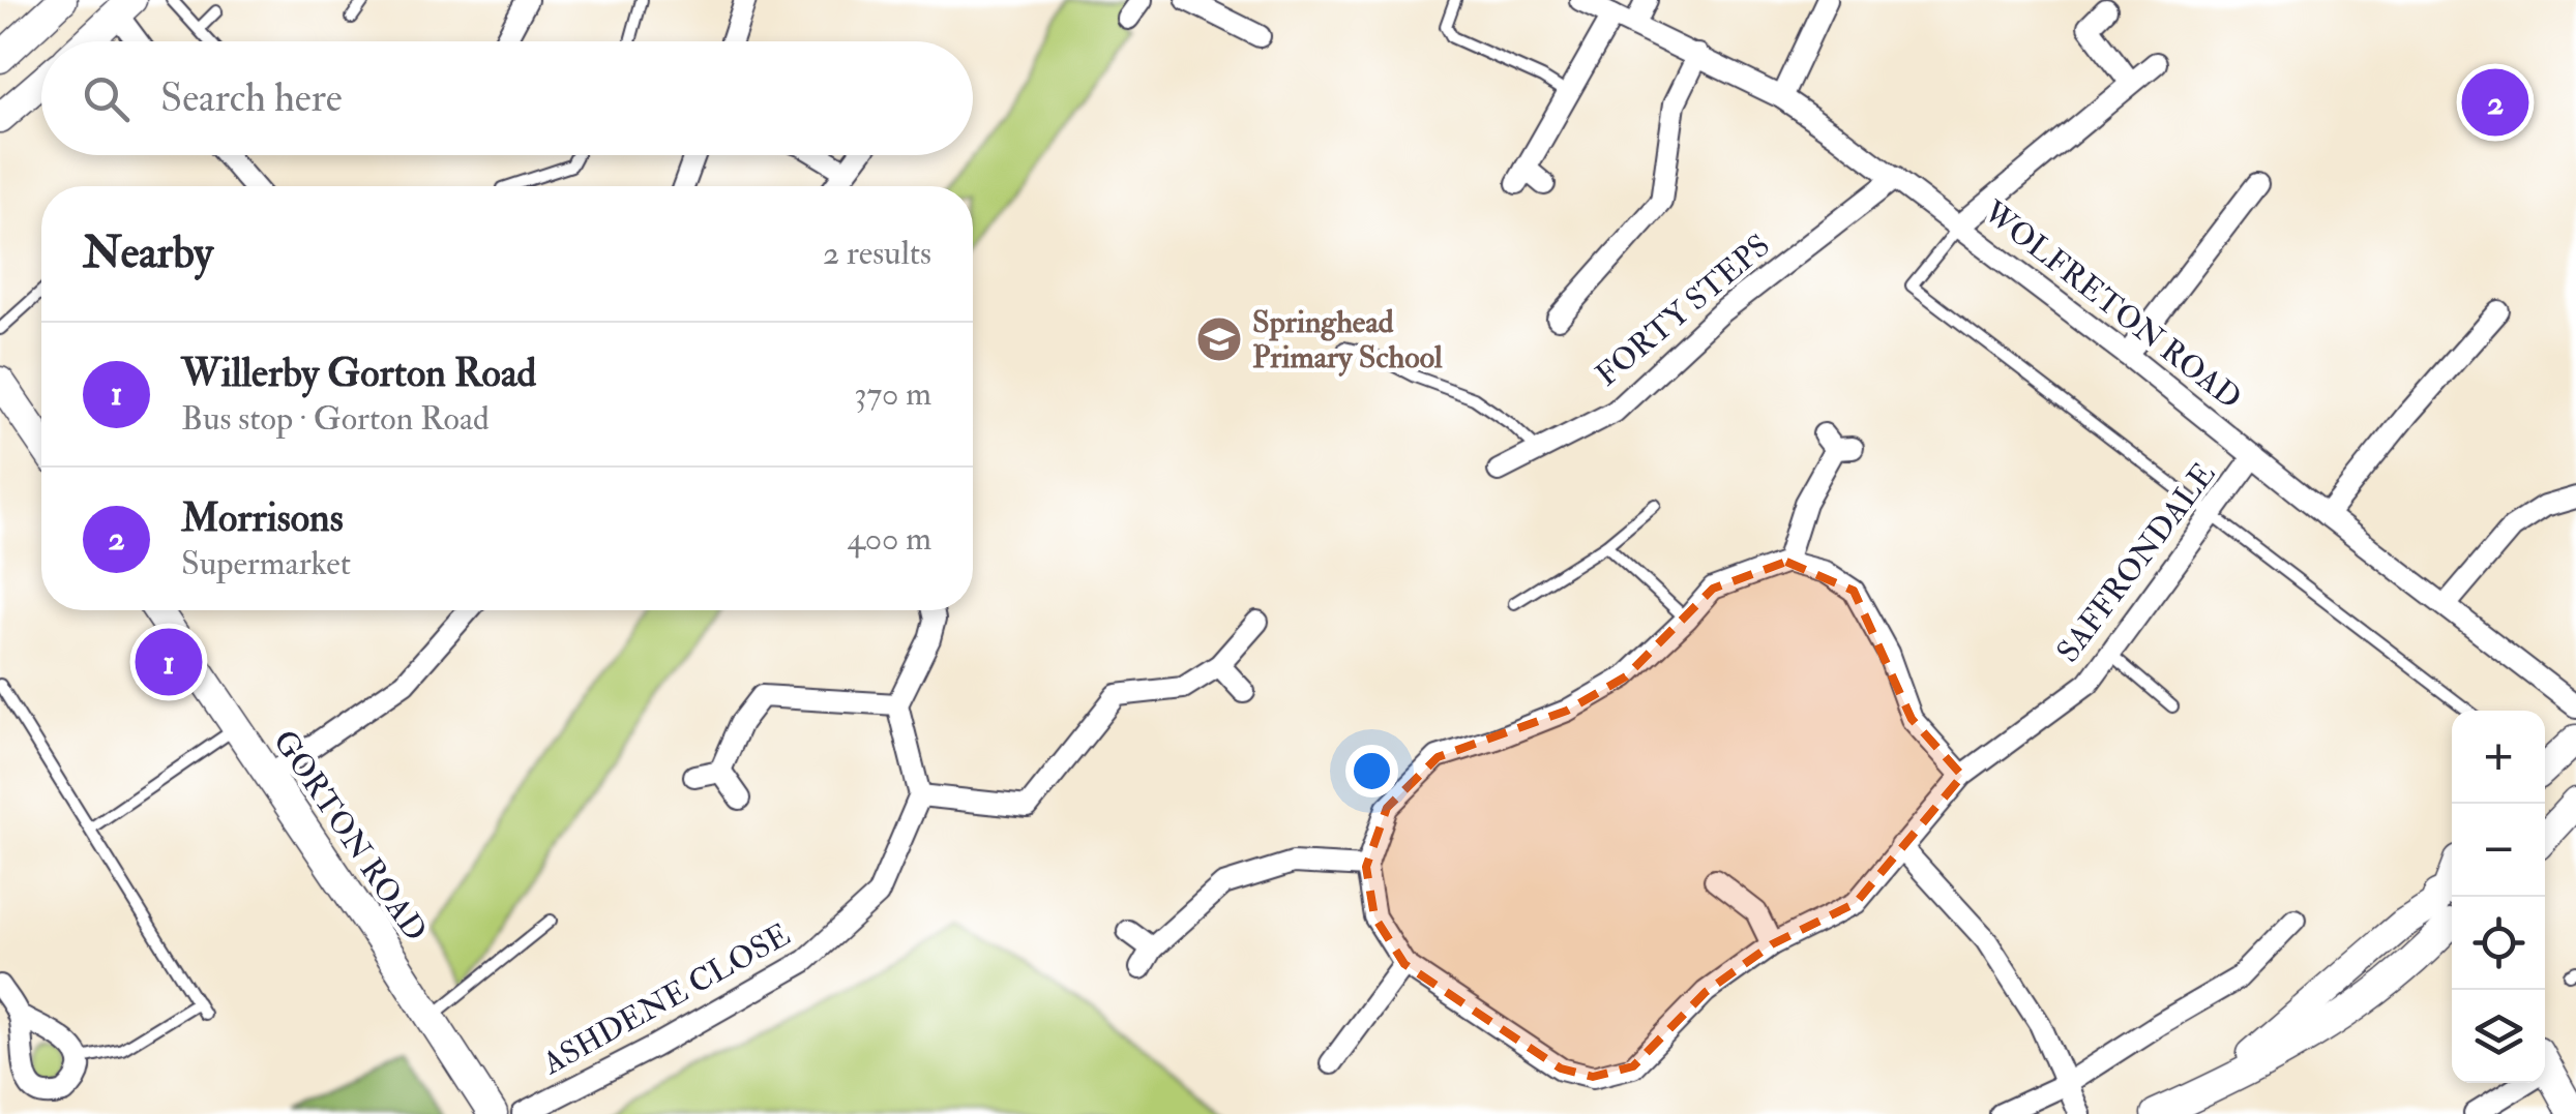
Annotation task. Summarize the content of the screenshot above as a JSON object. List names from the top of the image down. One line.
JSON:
{"streets":{"main road":["GORTON ROAD"],"street":["WOLFRETON ROAD","FORTY STEPS","SAFFRONDALE","ASHDENE CLOSE"]},"crossings":[["WOLFRETON ROAD","FORTY STEPS"],["WOLFRETON ROAD","SAFFRONDALE"]],"places":{"school or university":["Springhead Primary School"]},"page":{"search":"Search here","pins":["2","1"],"heading":["Nearby","2 results"],"list":[{"mark":"1","name":"Willerby Gorton Road","note":"Bus stop · Gorton Road","value":"370 m"},{"mark":"2","name":"Morrisons","note":"Supermarket","value":"400 m"}],"map_buttons":["+","−"]}}
